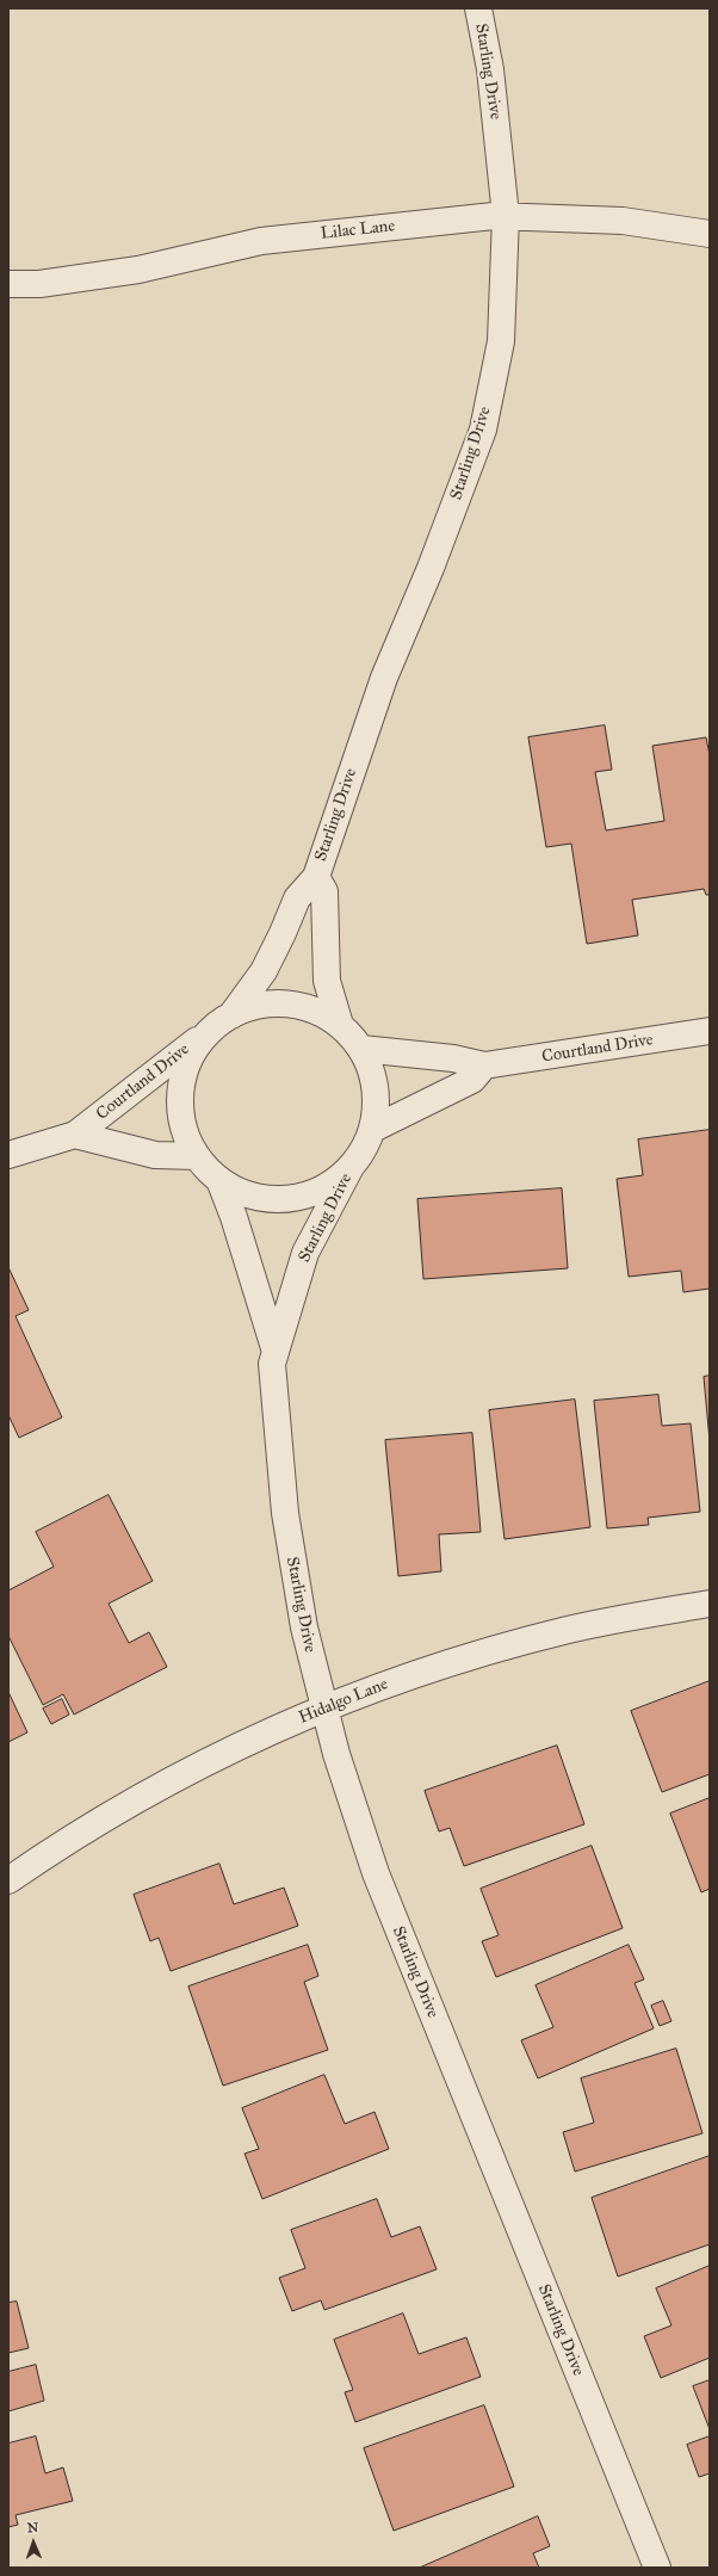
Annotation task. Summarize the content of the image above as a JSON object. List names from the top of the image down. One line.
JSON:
{"streets":{"street":["Starling Drive","Lilac Lane","Courtland Drive","Hidalgo Lane"]},"crossings":[["Starling Drive","Lilac Lane"],["Starling Drive","Courtland Drive"],["Starling Drive","Hidalgo Lane"]],"north":"top"}
